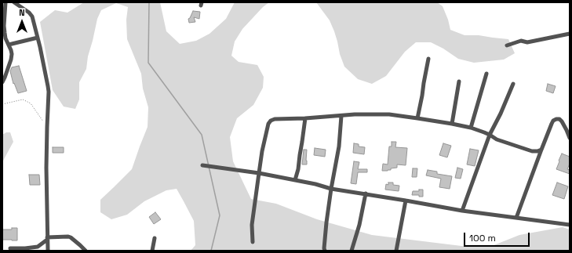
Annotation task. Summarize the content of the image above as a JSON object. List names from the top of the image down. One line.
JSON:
{"scale_bar":"100 m","north":"top"}
